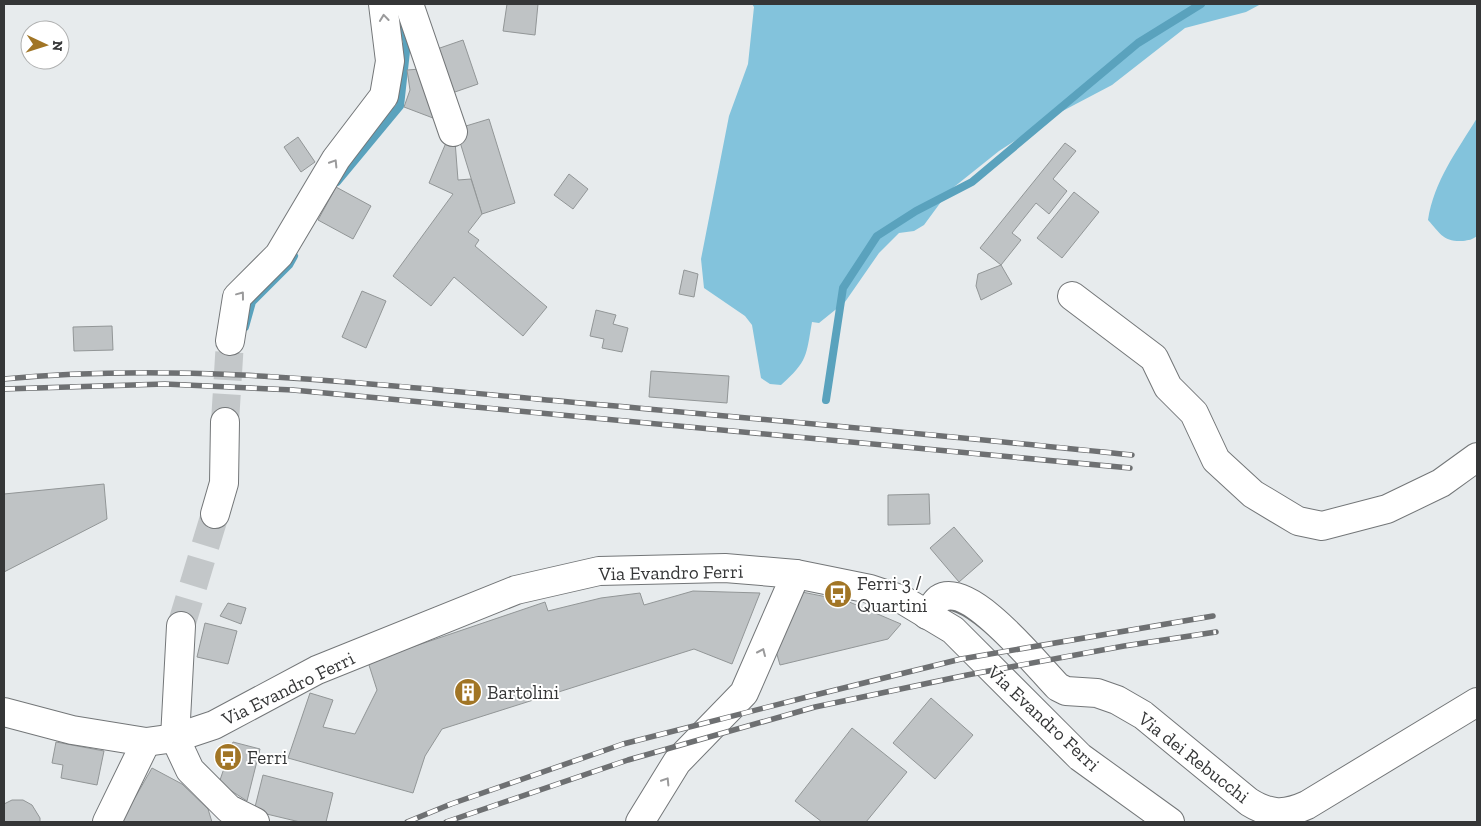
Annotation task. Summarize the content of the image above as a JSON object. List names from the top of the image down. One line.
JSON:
{"streets":{"street":["Via Evandro Ferri","Via dei Rebucchi"]},"crossings":[["Via Evandro Ferri","Via dei Rebucchi"]],"places":{"bus stop":["Ferri 3 / Quartini","Ferri"],"building":["Bartolini"]},"north":"right"}
